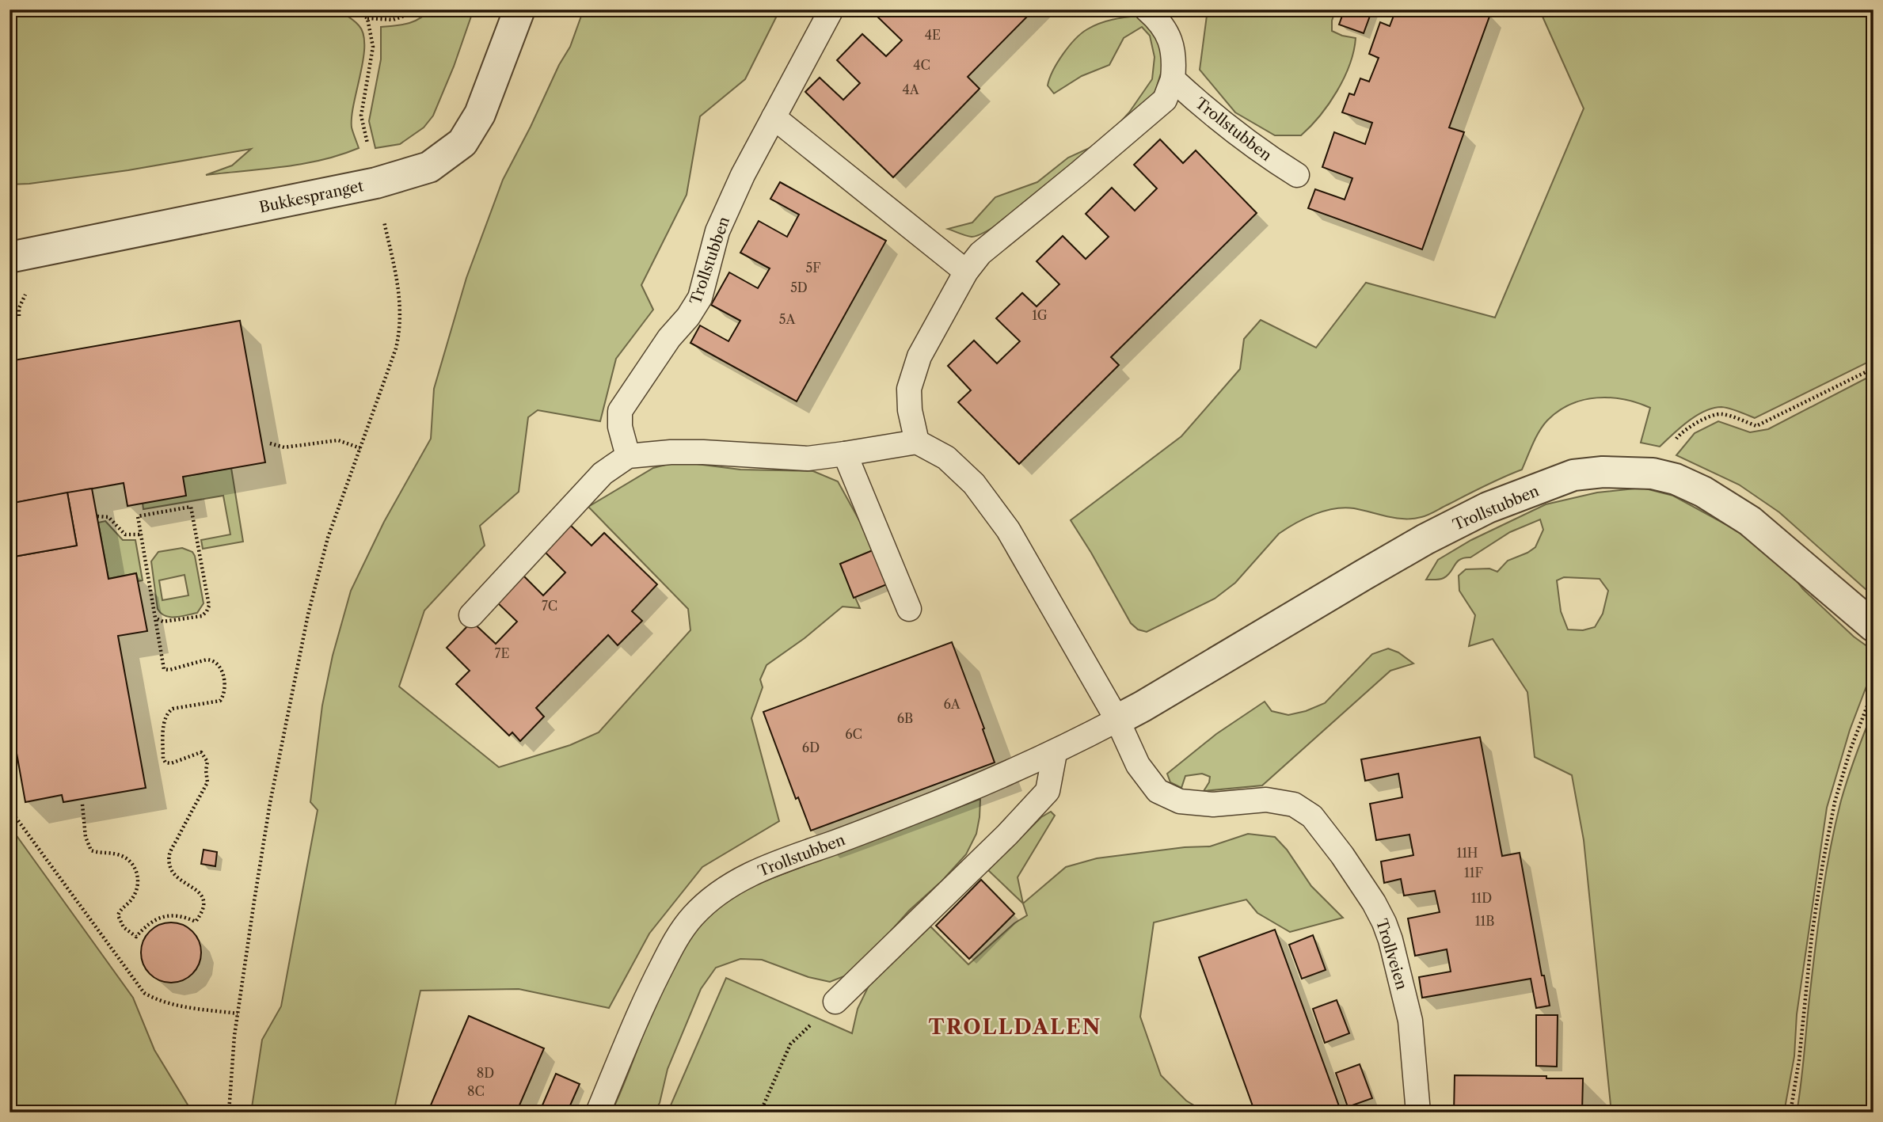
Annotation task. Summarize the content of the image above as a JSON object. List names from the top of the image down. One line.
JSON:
{"streets":{"street":["Trollstubben","Bukkespranget"],"lane":["Trollveien"]},"crossings":[["Trollstubben","Trollveien"]],"districts":["TROLLDALEN"],"house_numbers":["4E","4C","4A","5F","5D","1G","5A","7C","7E","6A","6B","6C","6D","11H","11F","11D","11B","8D","8C"]}
